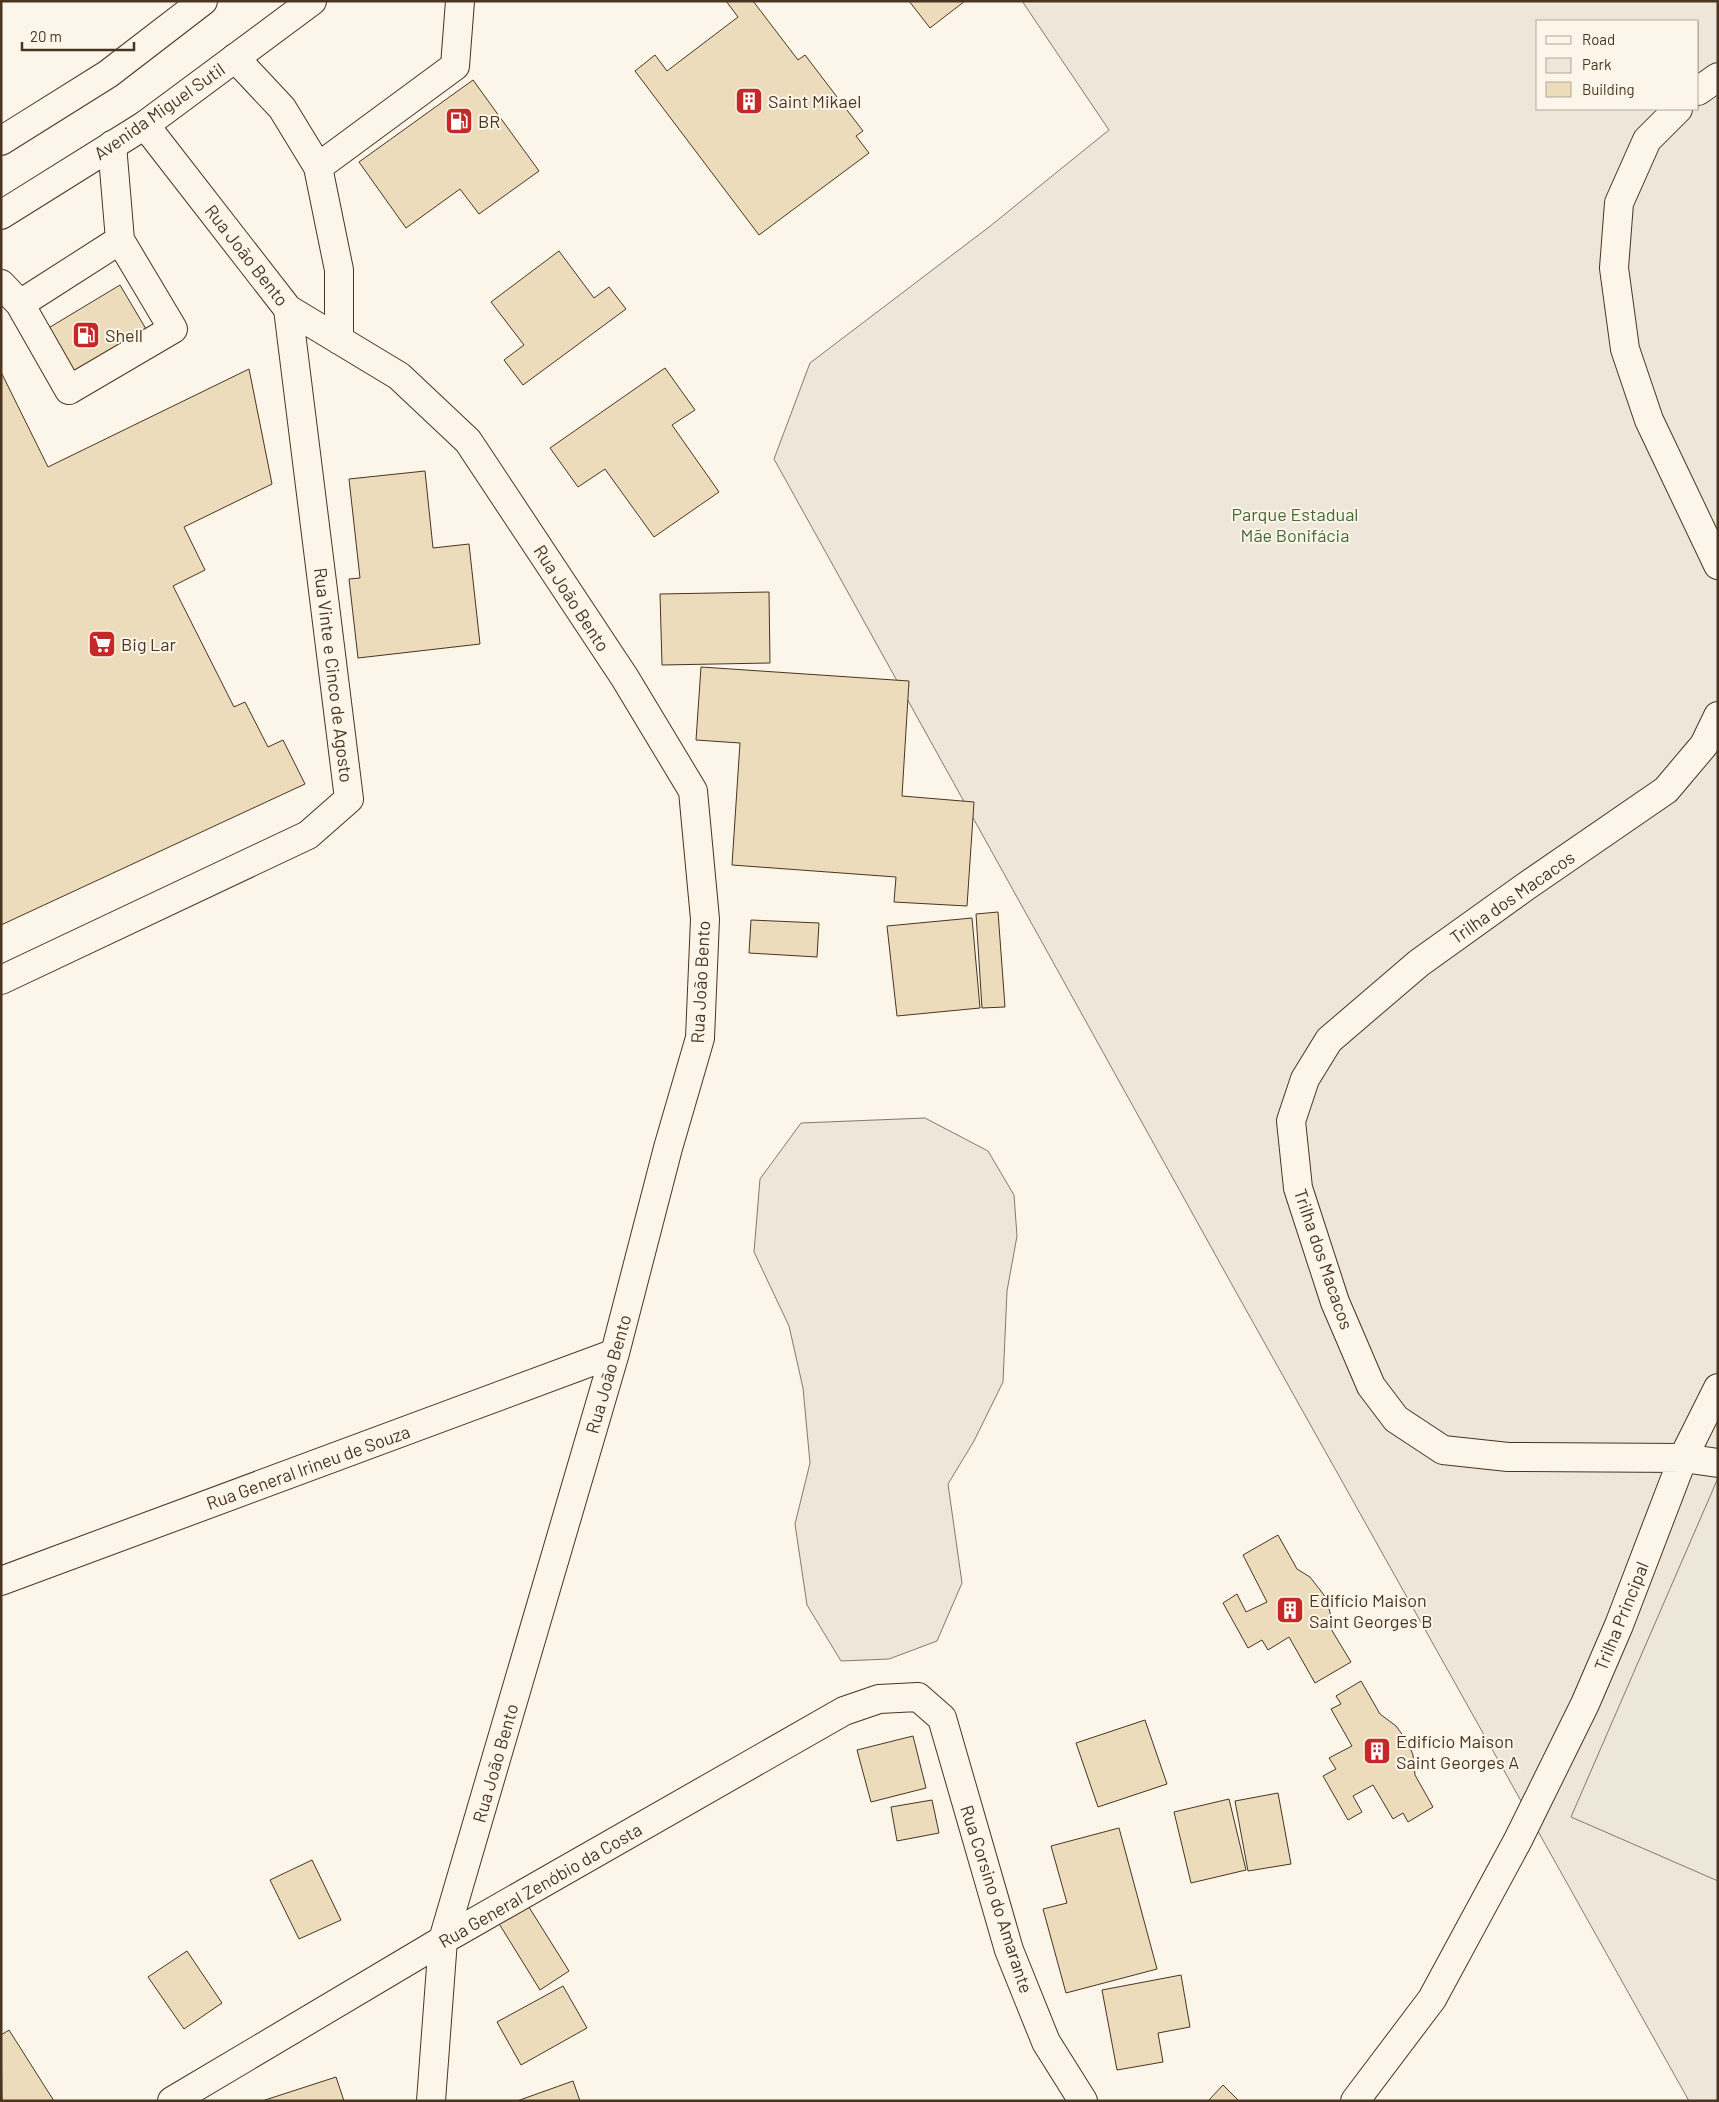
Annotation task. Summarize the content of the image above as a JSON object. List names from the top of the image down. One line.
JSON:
{"streets":{"main road":["Avenida Miguel Sutil","Rua João Bento","Rua Vinte e Cinco de Agosto","Trilha dos Macacos","Rua General Irineu de Souza","Trilha Principal","Rua General Zenóbio da Costa","Rua Corsino do Amarante"]},"crossings":[["Avenida Miguel Sutil","Rua João Bento"],["Rua João Bento","Rua Vinte e Cinco de Agosto"],["Rua João Bento","Rua General Irineu de Souza"],["Rua João Bento","Rua General Zenóbio da Costa"],["Trilha dos Macacos","Trilha Principal"],["Rua General Zenóbio da Costa","Rua Corsino do Amarante"]],"parks":["Parque Estadual Mãe Bonifácia"],"places":{"building":["Saint Mikael","Edifício Maison Saint Georges B","Edifício Maison Saint Georges A"],"fuel station":["BR","Shell"],"supermarket":["Big Lar"]},"legend":["Road","Park","Building"],"scale_bar":"20 m"}
